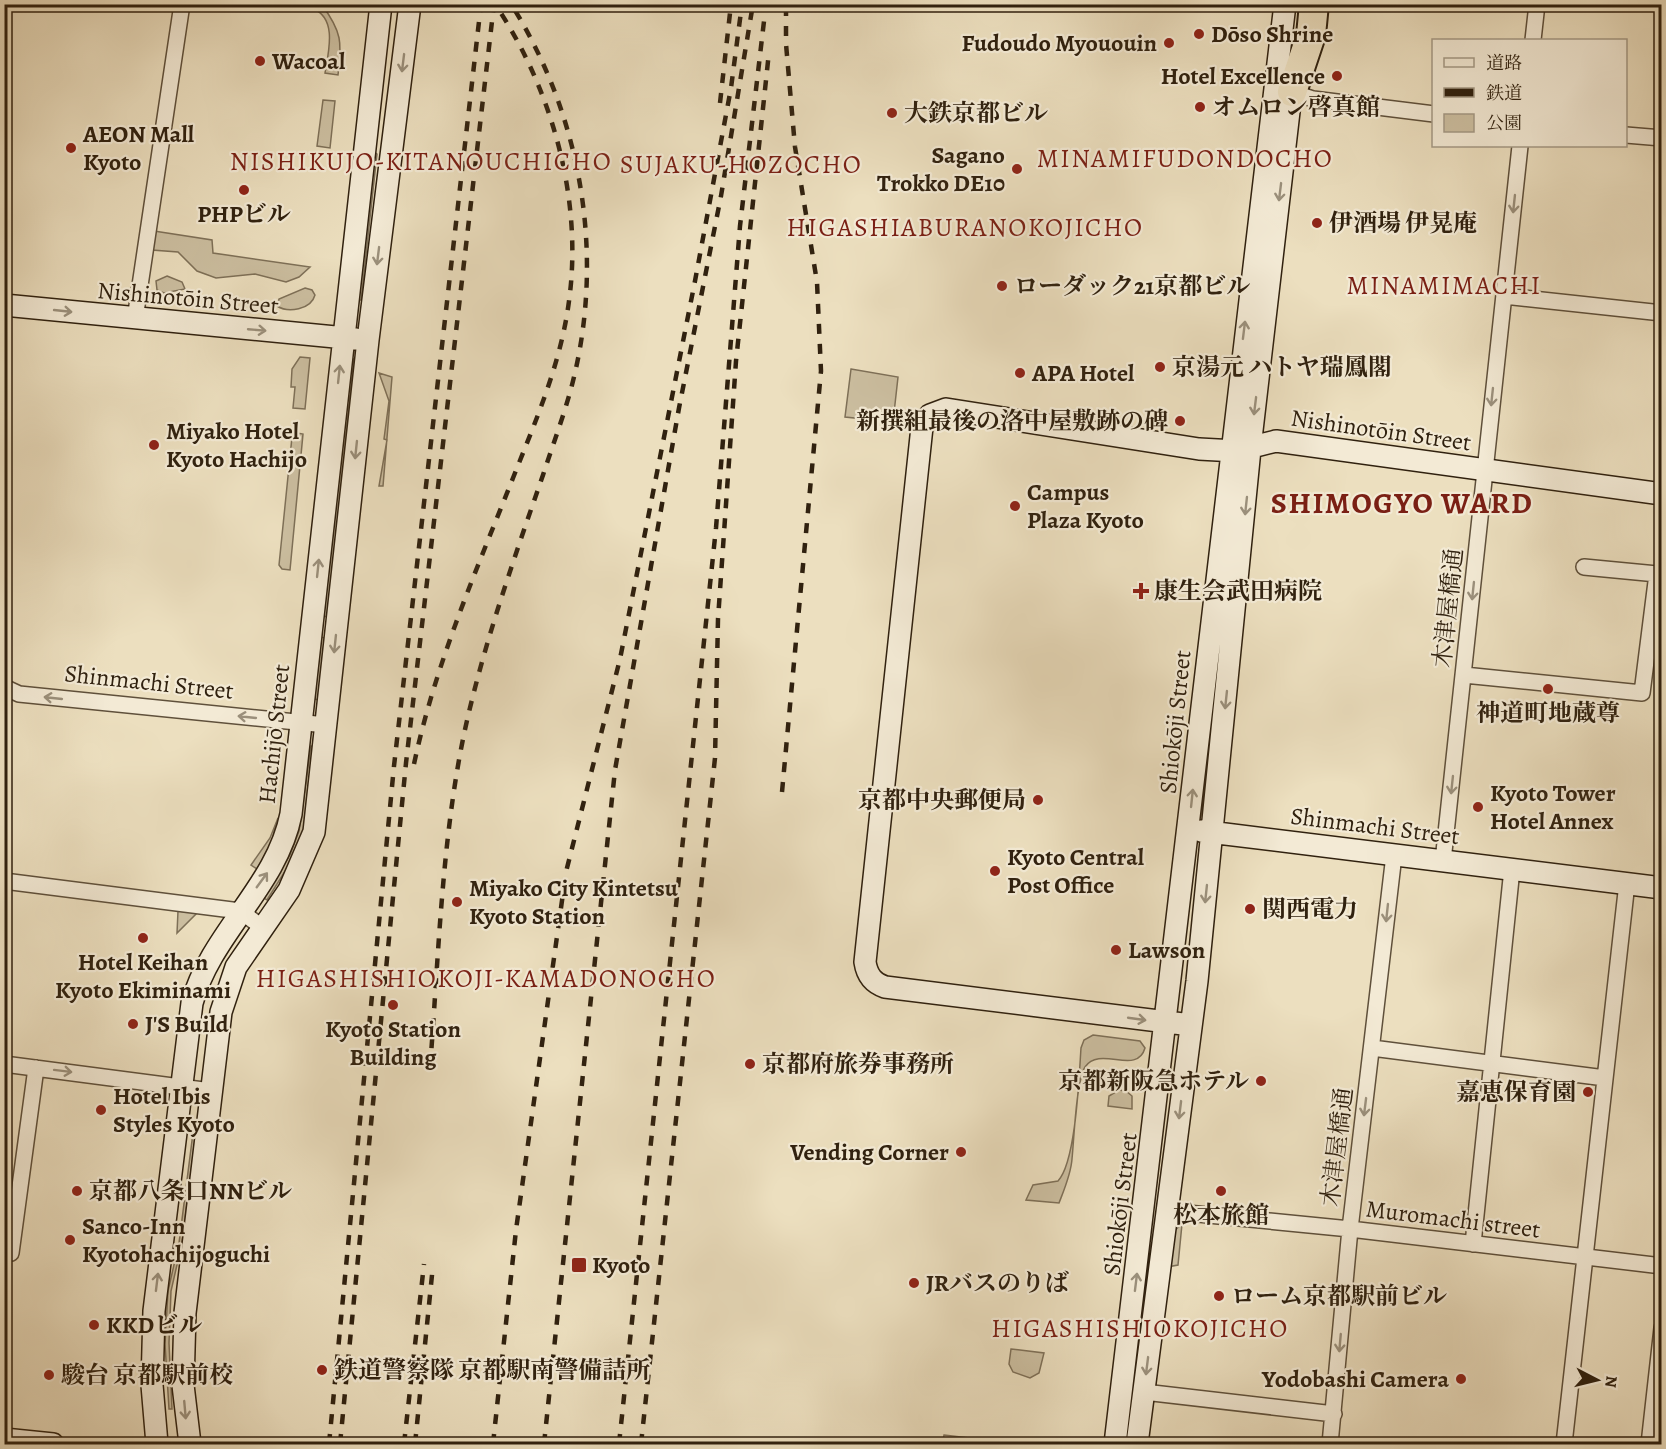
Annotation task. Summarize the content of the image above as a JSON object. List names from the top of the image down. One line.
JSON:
{"streets":{"street":["Nishinotōin Street","木津屋橋通","Shinmachi Street","Shiokōji Street","Hachijō Street","Muromachi street"]},"crossings":[["Nishinotōin Street","木津屋橋通"],["Nishinotōin Street","Shiokōji Street"],["Nishinotōin Street","Hachijō Street"],["木津屋橋通","Shinmachi Street"],["木津屋橋通","Muromachi street"],["Shinmachi Street","Shiokōji Street"],["Shinmachi Street","Hachijō Street"],["Shiokōji Street","Muromachi street"]],"one_way":["木津屋橋通","Shinmachi Street"],"districts":["MINAMIFUDONDOCHO","NISHIKUJO-KITANOUCHICHO","SUJAKU-HOZOCHO","HIGASHIABURANOKOJICHO","MINAMIMACHI","SHIMOGYO WARD","HIGASHISHIOKOJI-KAMADONOCHO","HIGASHISHIOKOJICHO"],"places":{"other":["Dōso Shrine","Fudoudo Myououin","Wacoal","Hotel Excellence","オムロン啓真館","大鉄京都ビル","AEON Mall Kyoto","Sagano Trokko DE10","PHPビル","伊酒場 伊晃庵","ローダック21京都ビル","京湯元 ハトヤ瑞鳳閣","APA Hotel","新撰組最後の洛中屋敷跡の碑","Miyako Hotel Kyoto Hachijo","Campus Plaza Kyoto","神道町地蔵尊","京都中央郵便局","Kyoto Tower Hotel Annex","Kyoto Central Post Office","Miyako City Kintetsu Kyoto Station","関西電力","Hotel Keihan Kyoto Ekiminami","Lawson","Kyoto Station Building","J'S Build","京都府旅券事務所","京都新阪急ホテル","嘉恵保育園","Hotel Ibis Styles Kyoto","Vending Corner","京都八条口NNビル","松本旅館","Sanco-Inn Kyotohachijoguchi","JRバスのりば","ローム京都駅前ビル","KKDビル","鉄道警察隊 京都駅南警備詰所","駿台 京都駅前校","Yodobashi Camera"],"health":["康生会武田病院"],"transit":["Kyoto"]},"legend":["道路","鉄道","公園"],"north":"right"}
